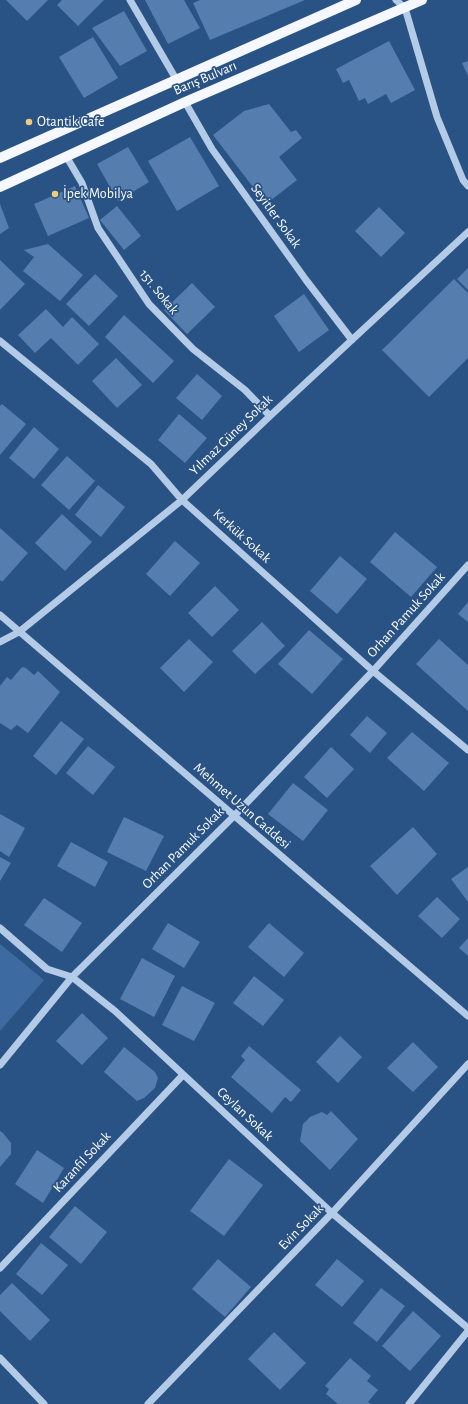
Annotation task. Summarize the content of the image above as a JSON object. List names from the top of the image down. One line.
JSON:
{"streets":{"main road":["Barış Bulvarı"],"street":["Seyitler Sokak","151. Sokak","Yılmaz Güney Sokak","Kerkük Sokak","Orhan Pamuk Sokak","Mehmet Uzun Caddesi","Ceylan Sokak","Karanfil Sokak","Evin Sokak"]},"crossings":[["Barış Bulvarı","Seyitler Sokak"],["Barış Bulvarı","151. Sokak"],["Seyitler Sokak","Yılmaz Güney Sokak"],["151. Sokak","Yılmaz Güney Sokak"],["Yılmaz Güney Sokak","Kerkük Sokak"],["Yılmaz Güney Sokak","Mehmet Uzun Caddesi"],["Kerkük Sokak","Orhan Pamuk Sokak"],["Orhan Pamuk Sokak","Mehmet Uzun Caddesi"],["Orhan Pamuk Sokak","Ceylan Sokak"],["Ceylan Sokak","Karanfil Sokak"],["Ceylan Sokak","Evin Sokak"]],"places":["Otantik Cafe","İpek Mobilya"]}
